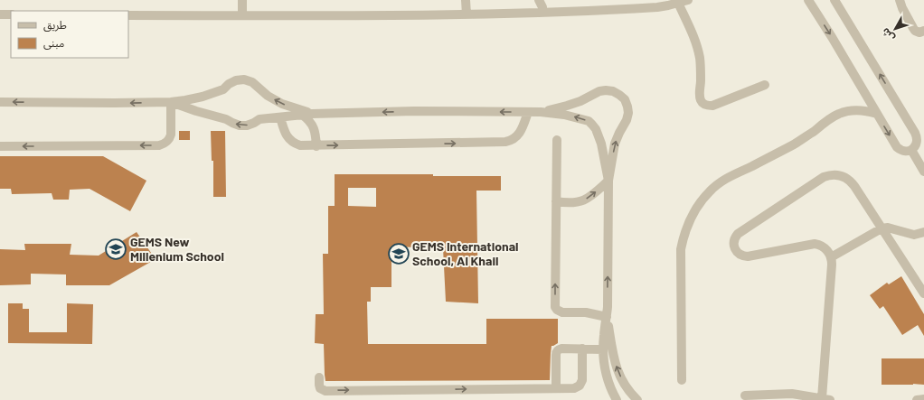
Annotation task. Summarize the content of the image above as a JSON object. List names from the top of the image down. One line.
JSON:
{"places":{"school or university":["GEMS New Millenium School","GEMS International School, Al Khail"]},"legend":["طريق","مبنى"],"north":"bottom left"}
